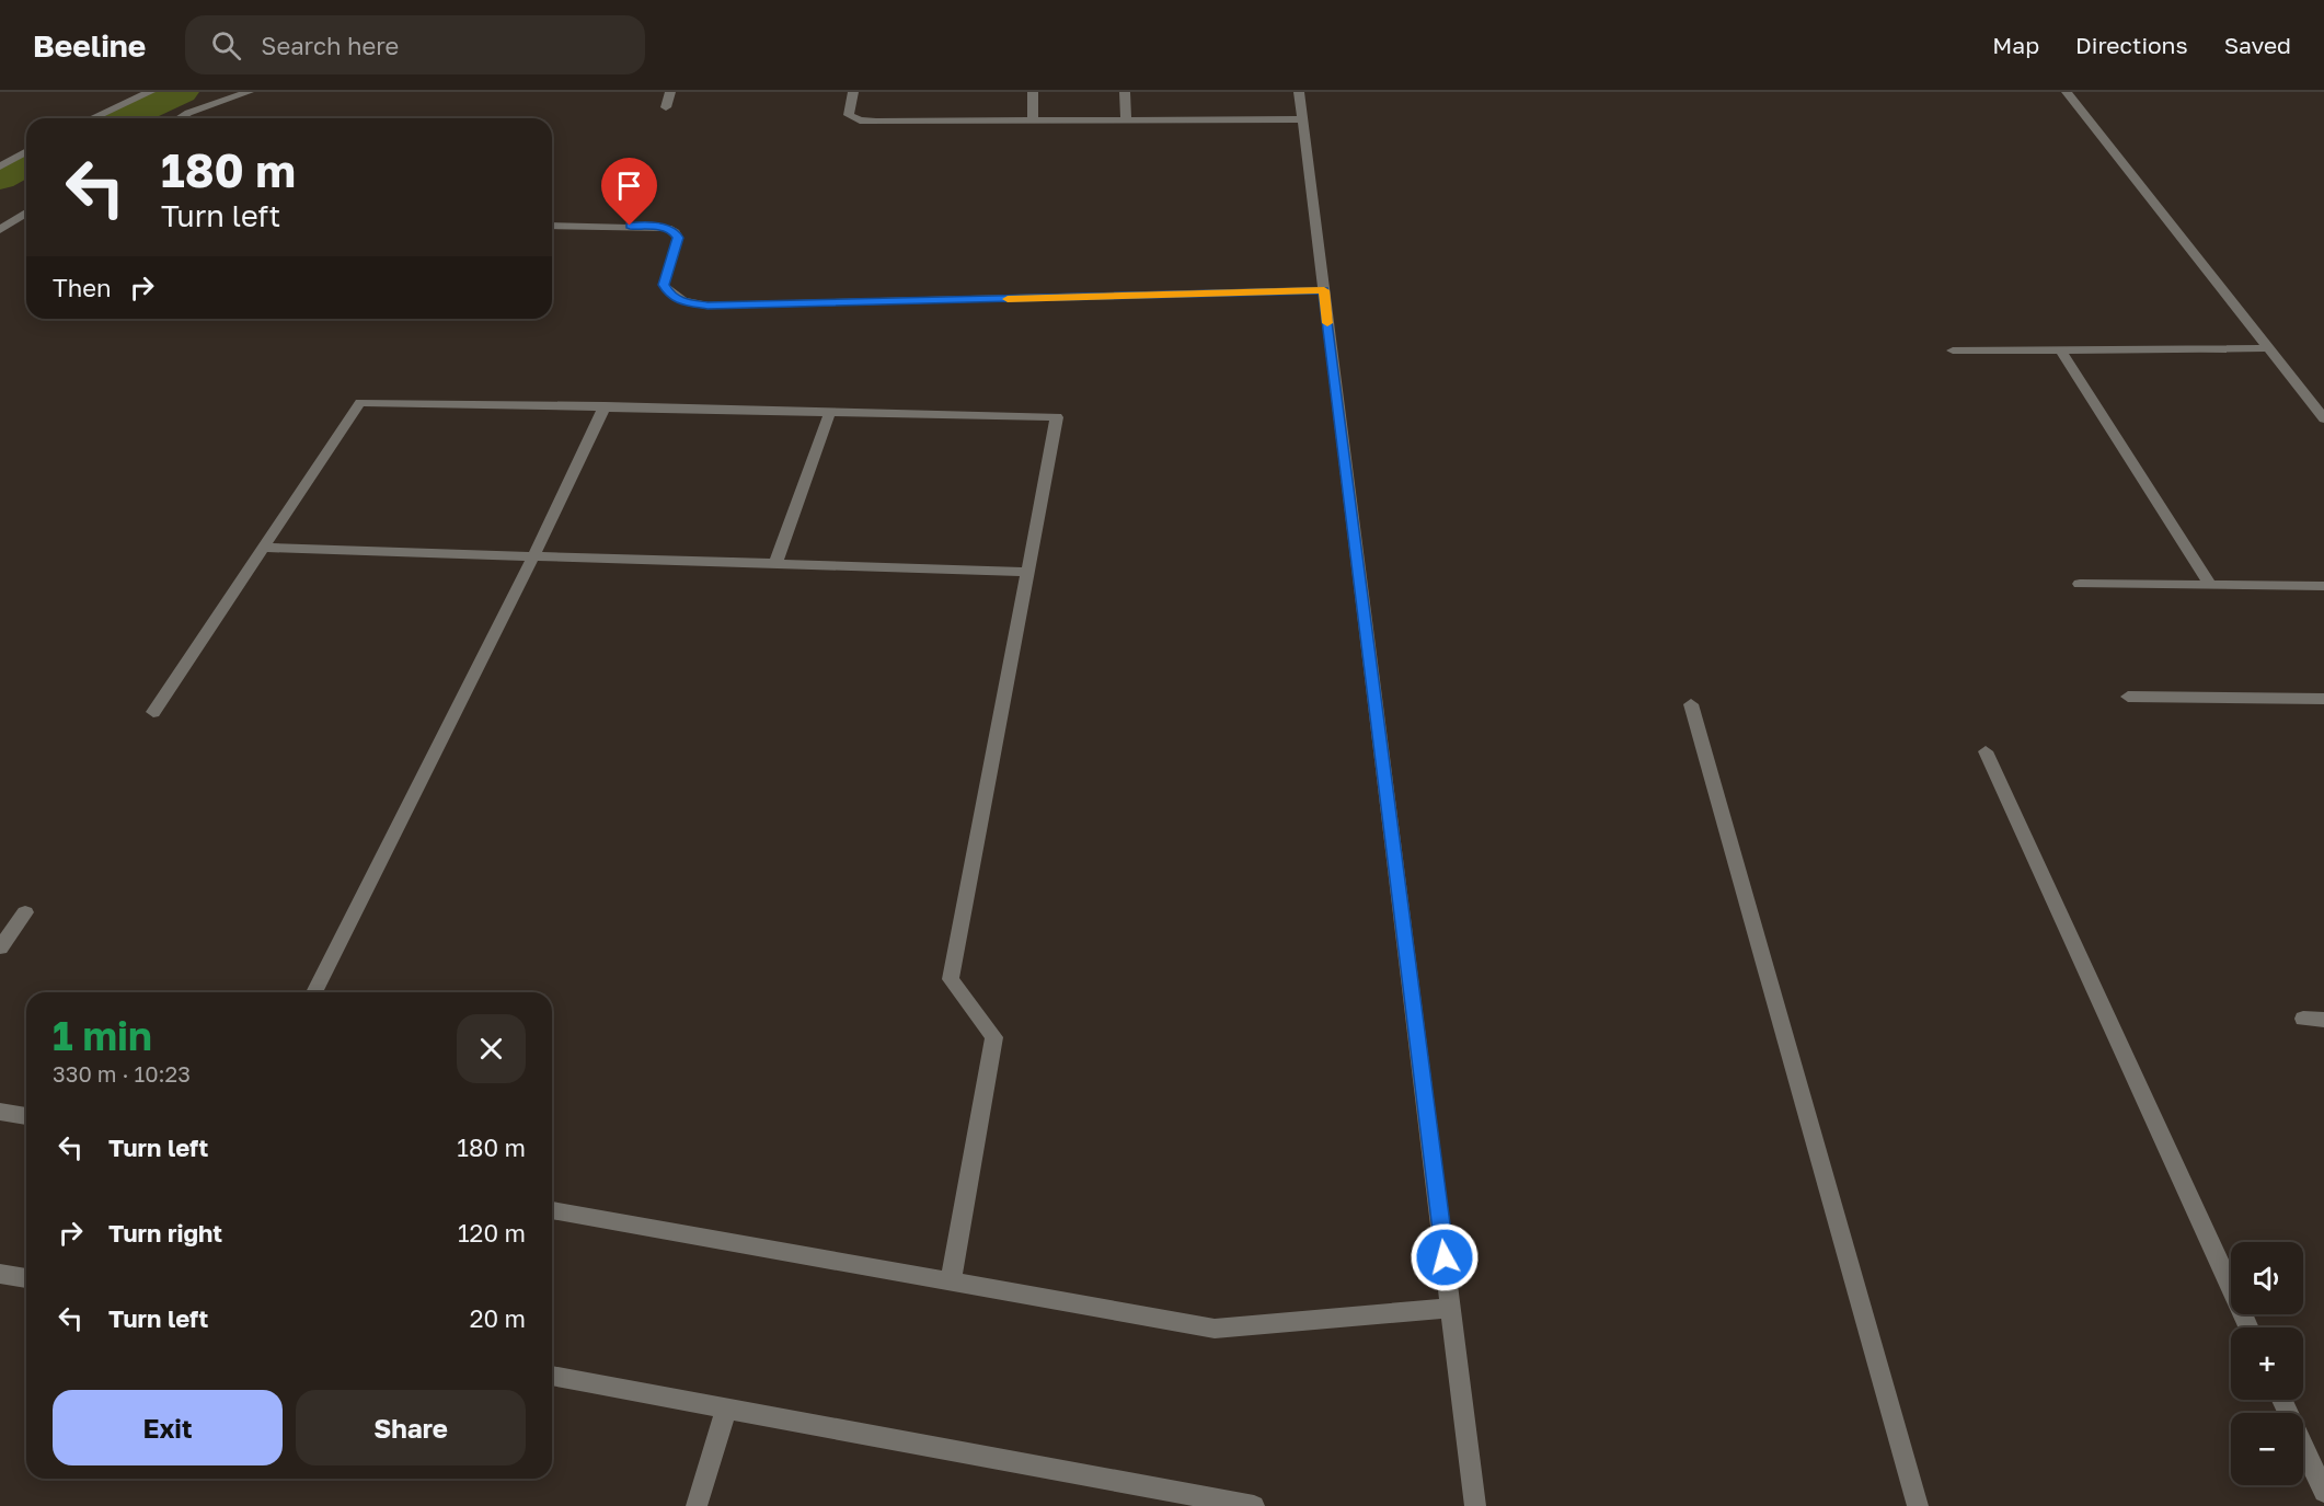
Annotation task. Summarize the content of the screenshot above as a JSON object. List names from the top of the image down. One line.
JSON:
{"page":{"header":"Beeline","search":"Search here","nav":["Map","Directions","Saved"],"turn":["180 m","Turn left"],"then":"Then","heading":["1 min","330 m · 10:23"],"list":[{"name":"Turn left","value":"180 m"},{"name":"Turn right","value":"120 m"},{"name":"Turn left","value":"20 m"}],"map_buttons":["+","−"],"buttons":["Exit","Share"]}}
